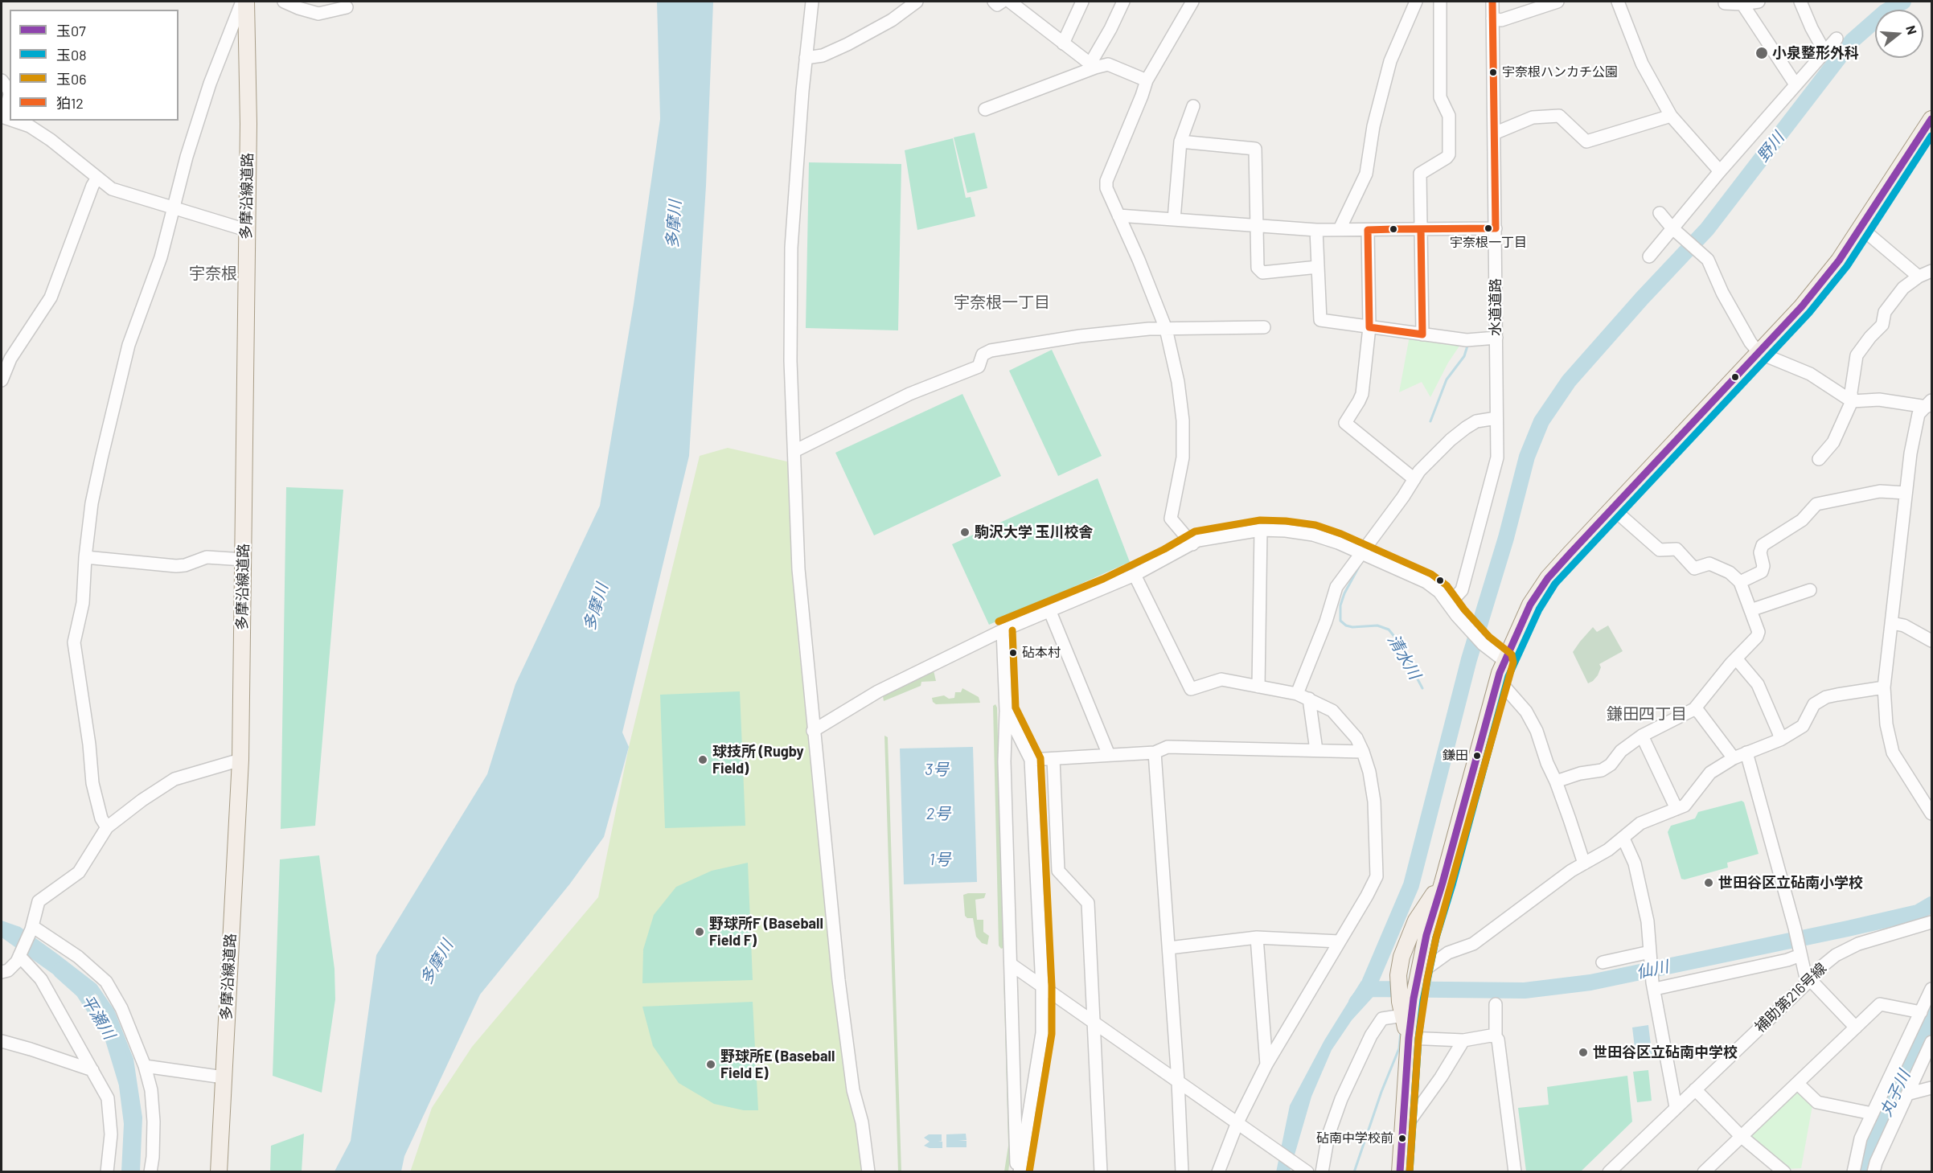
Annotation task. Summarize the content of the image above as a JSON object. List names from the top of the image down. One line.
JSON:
{"streets":{"main road":["多摩沿線道路"],"street":["水道道路","補助第216号線"]},"districts":["宇奈根","宇奈根一丁目","鎌田四丁目"],"water":["野川","多摩川","清水川","3号","2号","1号","仙川","平瀬川","丸子川"],"places":["小泉整形外科","宇奈根ハンカチ公園","宇奈根一丁目","駒沢大学 玉川校舎","砧本村","鎌田","球技所 (Rugby Field)","世田谷区立砧南小学校","野球所F (Baseball Field F)","世田谷区立砧南中学校","野球所E (Baseball Field E)","砧南中学校前"],"lines":["transit line 狛12","transit line 玉07","transit line 玉08","transit line 玉06"],"legend":["玉07","玉08","玉06","狛12"],"north":"right"}
